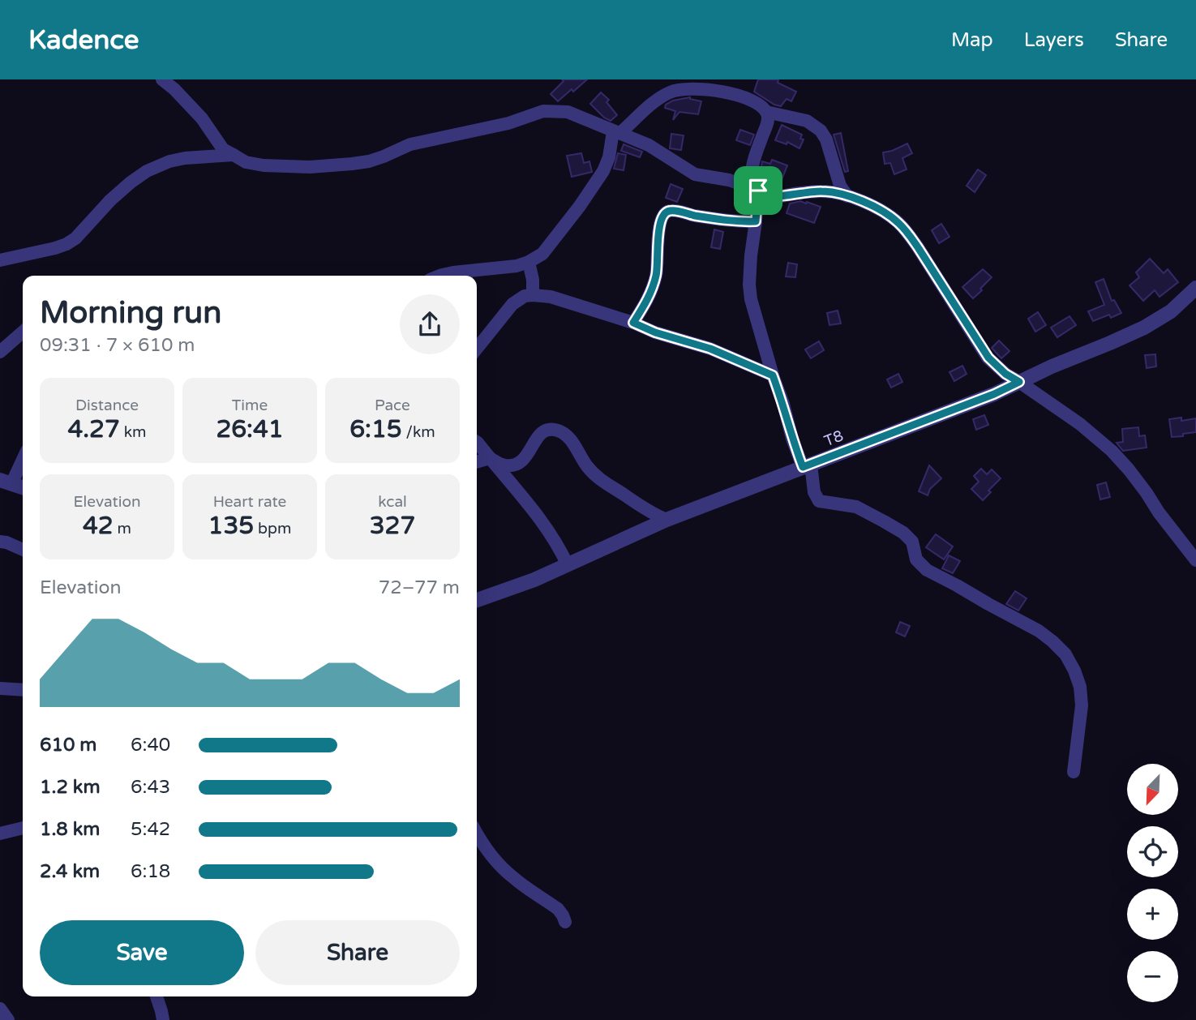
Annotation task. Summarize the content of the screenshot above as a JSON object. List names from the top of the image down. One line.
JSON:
{"streets":{"street":["T8"]},"north":"bottom left","page":{"header":"Kadence","nav":["Map","Layers","Share"],"heading":["Morning run","09:31 · 7 × 610 m"],"stats":[["Distance","4.27 km"],["Time","26:41"],["Pace","6:15 /km"],["Elevation","42 m"],["Heart rate","135 bpm"],["kcal","327"]],"chart":["Elevation","72–77 m"],"list":[{"name":"610 m","note":"6:40"},{"name":"1.2 km","note":"6:43"},{"name":"1.8 km","note":"5:42"},{"name":"2.4 km","note":"6:18"}],"map_buttons":["+","−"],"buttons":["Save","Share"]}}
